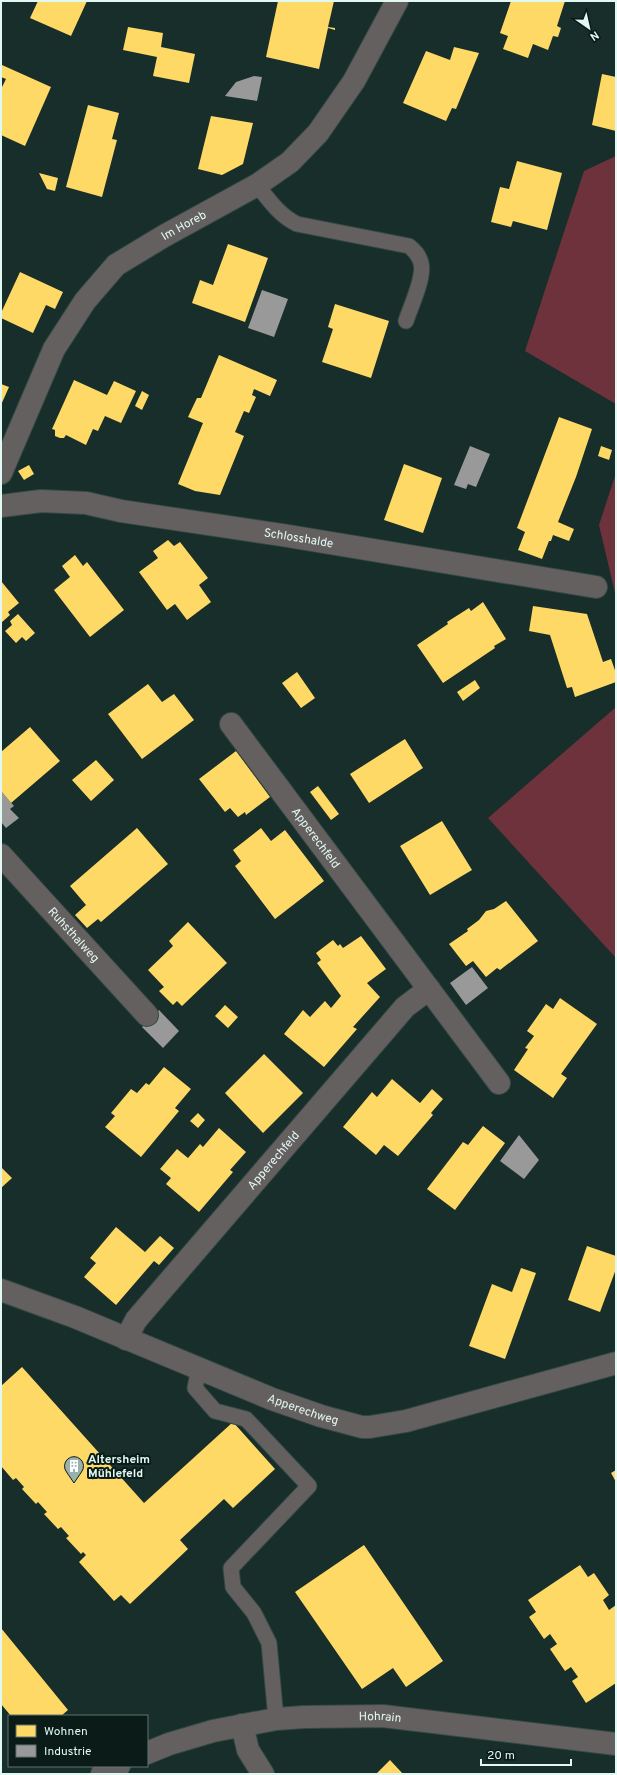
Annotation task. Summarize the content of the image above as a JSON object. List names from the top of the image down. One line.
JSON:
{"streets":{"street":["Im Horeb","Schlosshalde","Apperechfeld","Ruhsthalweg","Apperechweg","Hohrain"]},"crossings":[["Apperechfeld","Apperechweg"]],"places":{"building":["Altersheim Mühlefeld"]},"legend":["Wohnen","Industrie"],"scale_bar":"20 m","north":"bottom right"}
